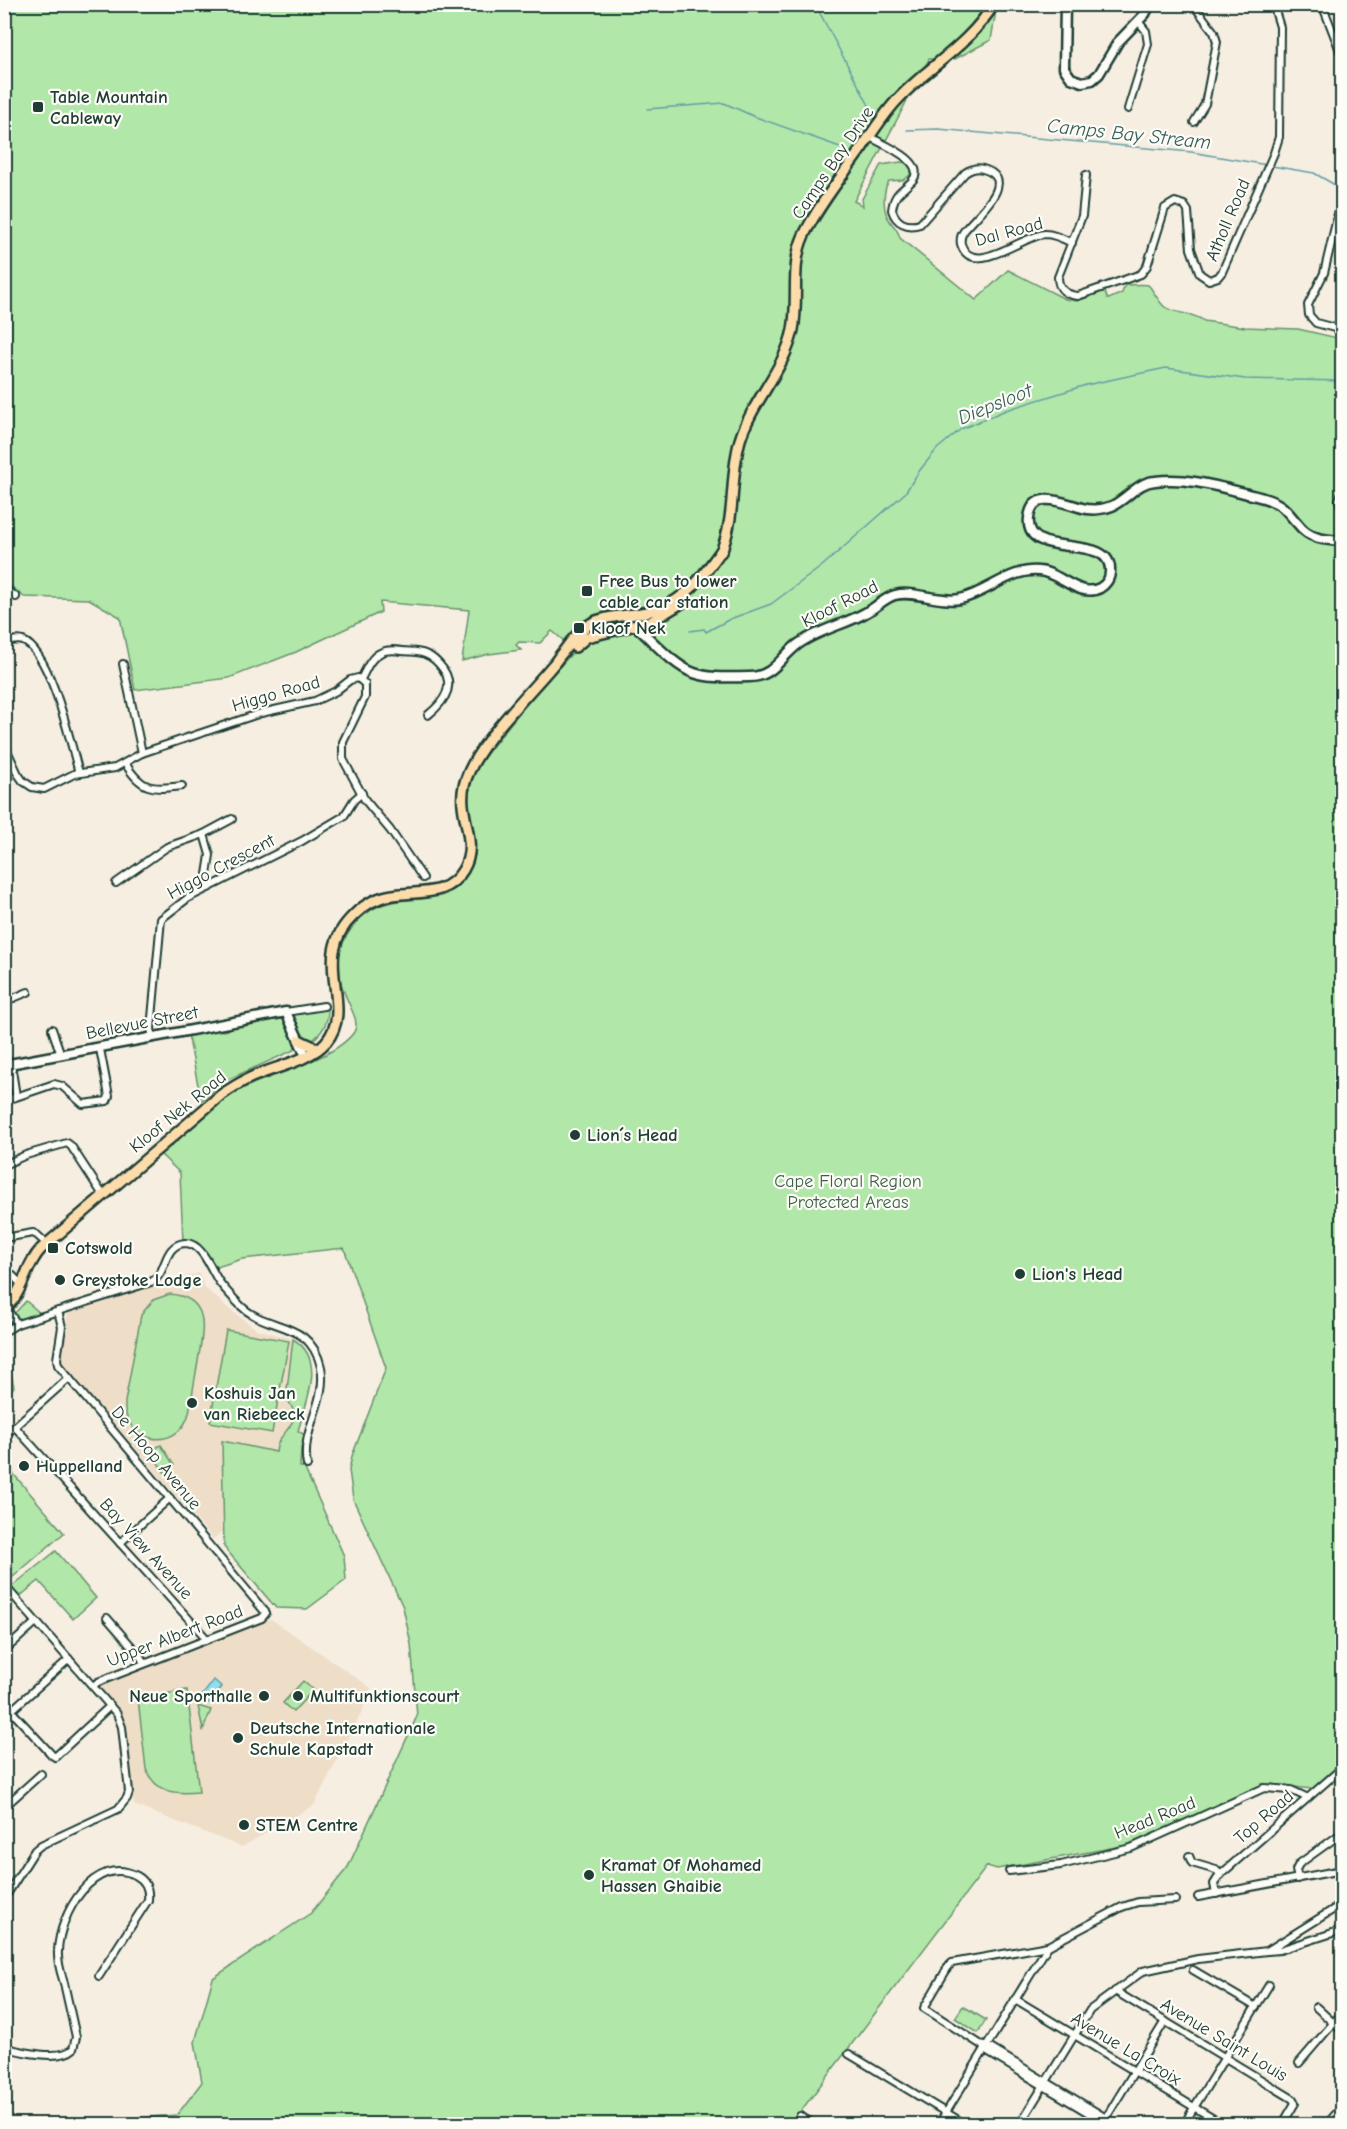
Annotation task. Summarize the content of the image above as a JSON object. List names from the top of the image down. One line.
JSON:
{"streets":{"main road":["Camps Bay Drive","Kloof Road","Bellevue Street","Kloof Nek Road"],"street":["Atholl Road","Dal Road","Higgo Road","Higgo Crescent","De Hoop Avenue","Bay View Avenue","Upper Albert Road","Top Road","Head Road","Avenue Saint Louis","Avenue La Croix"]},"crossings":[["Camps Bay Drive","Dal Road"],["Camps Bay Drive","Kloof Road"],["Camps Bay Drive","Kloof Nek Road"],["Atholl Road","Dal Road"],["Higgo Crescent","Bellevue Street"],["De Hoop Avenue","Upper Albert Road"],["Bay View Avenue","Upper Albert Road"],["Top Road","Head Road"]],"water":["Camps Bay Stream","Diepsloot"],"parks":["Cape Floral Region Protected Areas"],"places":{"transit":["Table Mountain Cableway","Free Bus to lower cable car station","Kloof Nek","Cotswold"],"other":["Lion´s Head","Lion's Head","Greystoke Lodge","Koshuis Jan van Riebeeck","Huppelland","Neue Sporthalle","Multifunktionscourt","Deutsche Internationale Schule Kapstadt","STEM Centre","Kramat Of Mohamed Hassen Ghaibie"]}}
